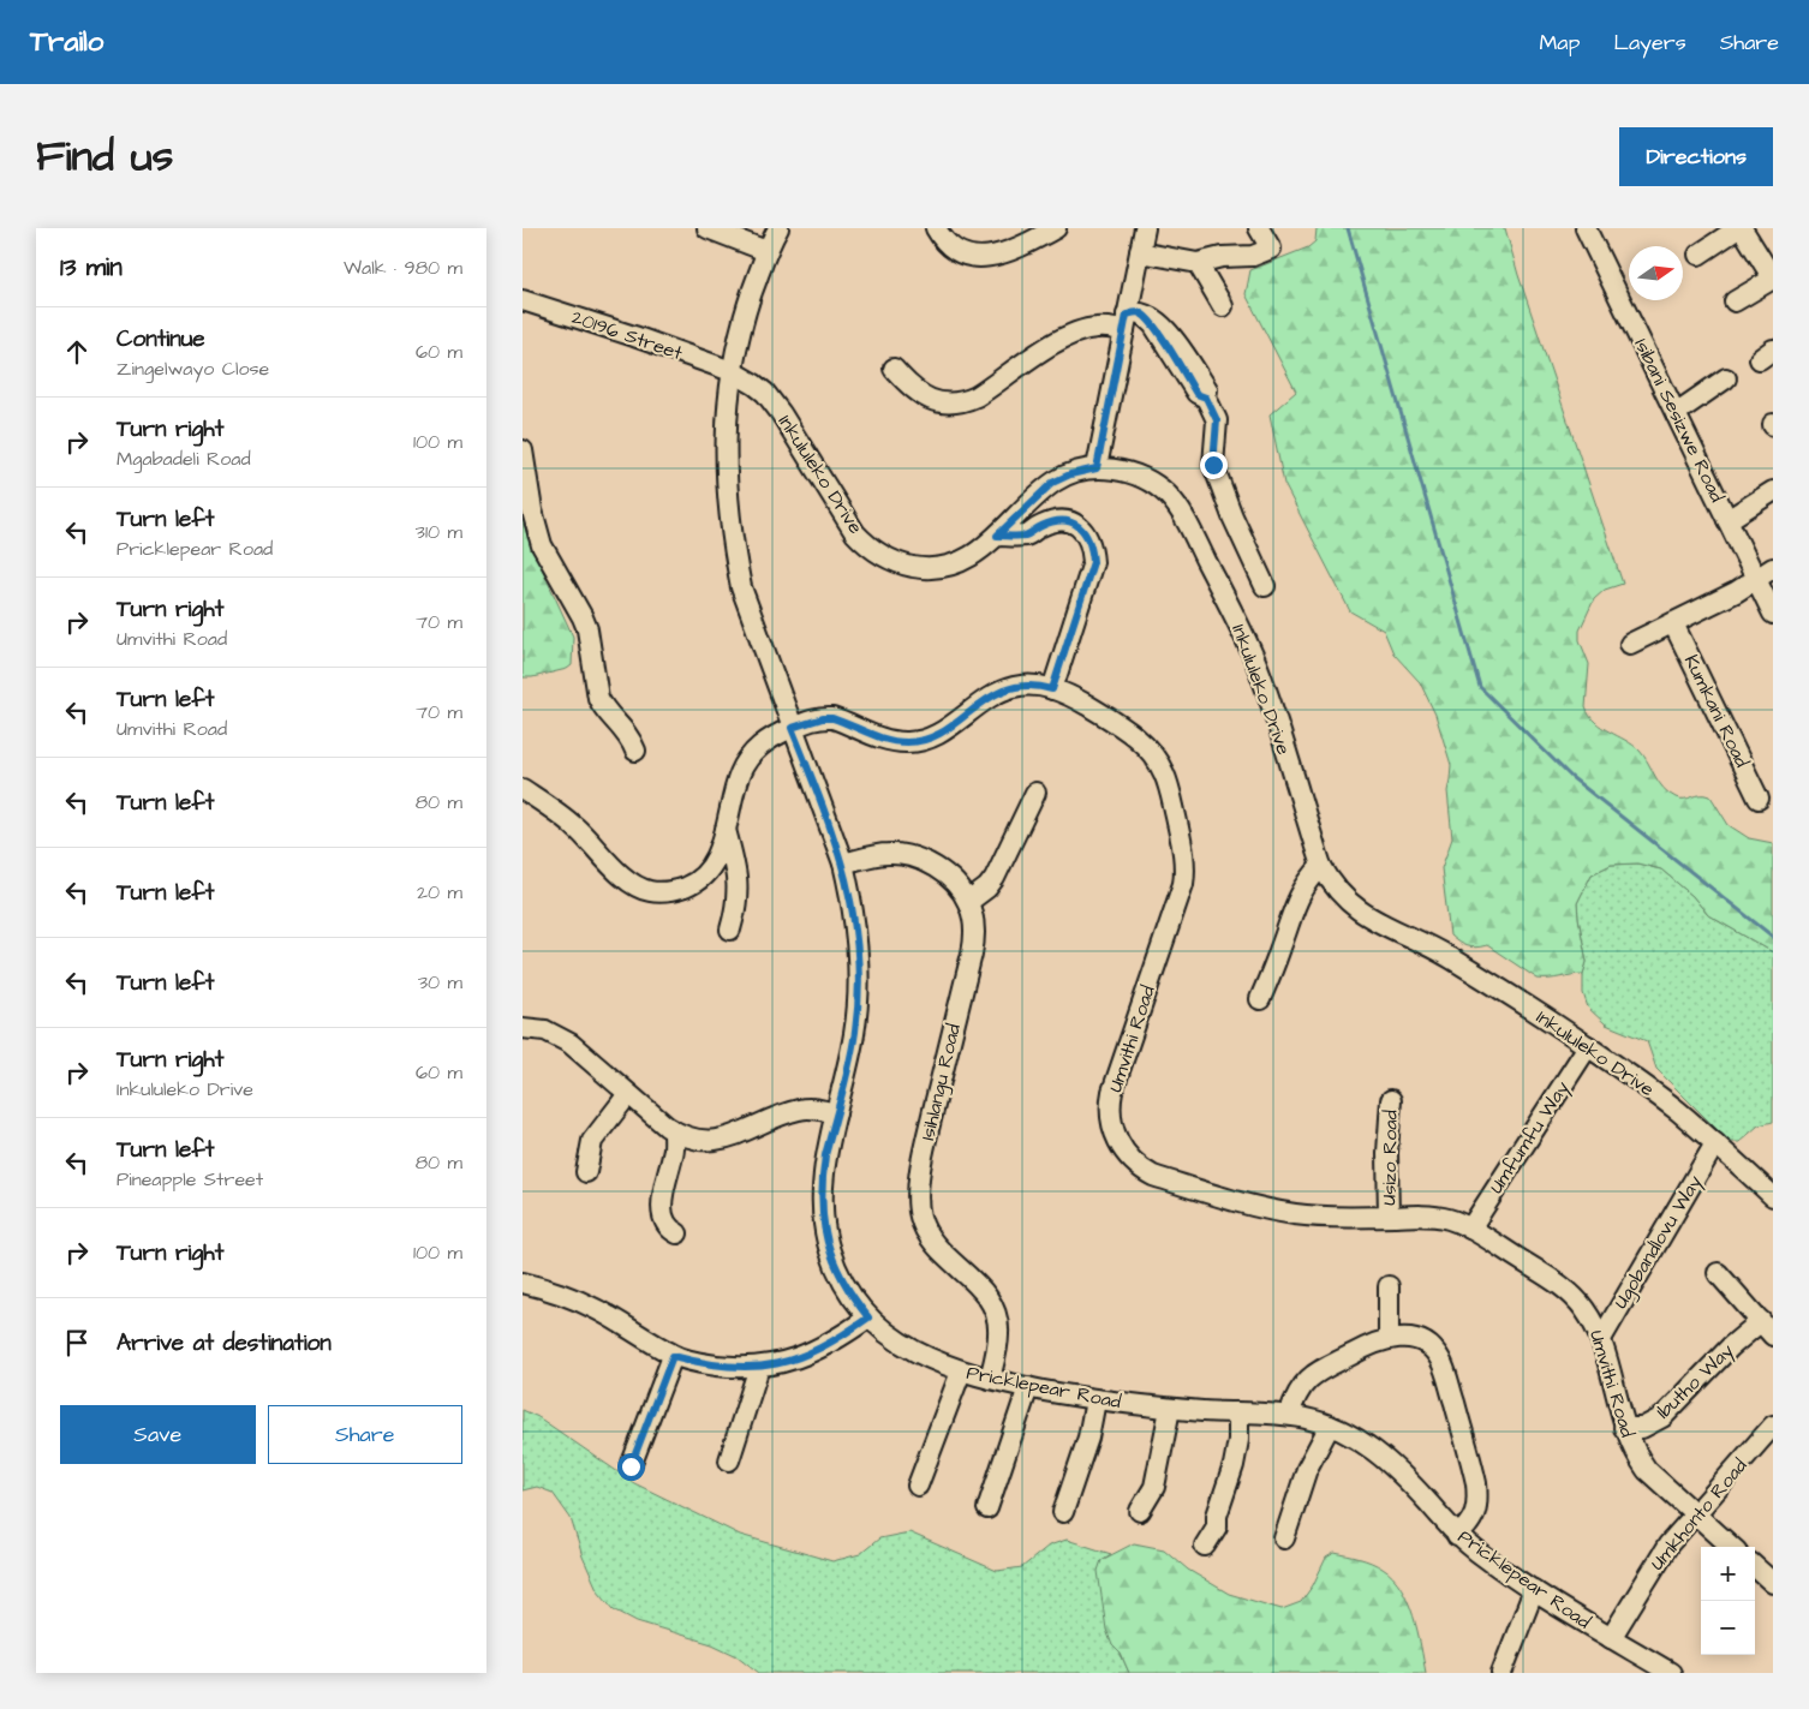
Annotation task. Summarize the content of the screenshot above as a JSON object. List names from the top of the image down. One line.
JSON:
{"streets":{"street":["20196 Street","Isibani Sesizwe Road","Inkululeko Drive","Kumkani Road","Umvithi Road","Isihlangu Road","Umfumfu Way","Usizo Road","Ugobandlovu Way","Ibutho Way","Pricklepear Road","Umkhonto Road"]},"crossings":[["20196 Street","Inkululeko Drive"],["20196 Street","Pricklepear Road"],["Inkululeko Drive","Umfumfu Way"],["Inkululeko Drive","Ugobandlovu Way"],["Inkululeko Drive","Pricklepear Road"],["Umvithi Road","Umfumfu Way"],["Umvithi Road","Usizo Road"],["Umvithi Road","Ugobandlovu Way"],["Umvithi Road","Ibutho Way"],["Umvithi Road","Pricklepear Road"],["Umvithi Road","Umkhonto Road"],["Isihlangu Road","Pricklepear Road"],["Pricklepear Road","Umkhonto Road"]],"north":"right","page":{"header":"Trailo","nav":["Map","Layers","Share"],"title":"Find us","buttons":["Directions",["Save","Share"]],"heading":["13 min","Walk · 980 m"],"list":[["Continue","Zingelwayo Close","60 m"],["Turn right","Mgabadeli Road","100 m"],["Turn left","Pricklepear Road","310 m"],["Turn right","Umvithi Road","70 m"],["Turn left","Umvithi Road","70 m"],["Turn left","80 m"],["Turn left","20 m"],["Turn left","30 m"],["Turn right","Inkululeko Drive","60 m"],["Turn left","Pineapple Street","80 m"],["Turn right","100 m"],"Arrive at destination"],"map_buttons":["+","−"]}}
